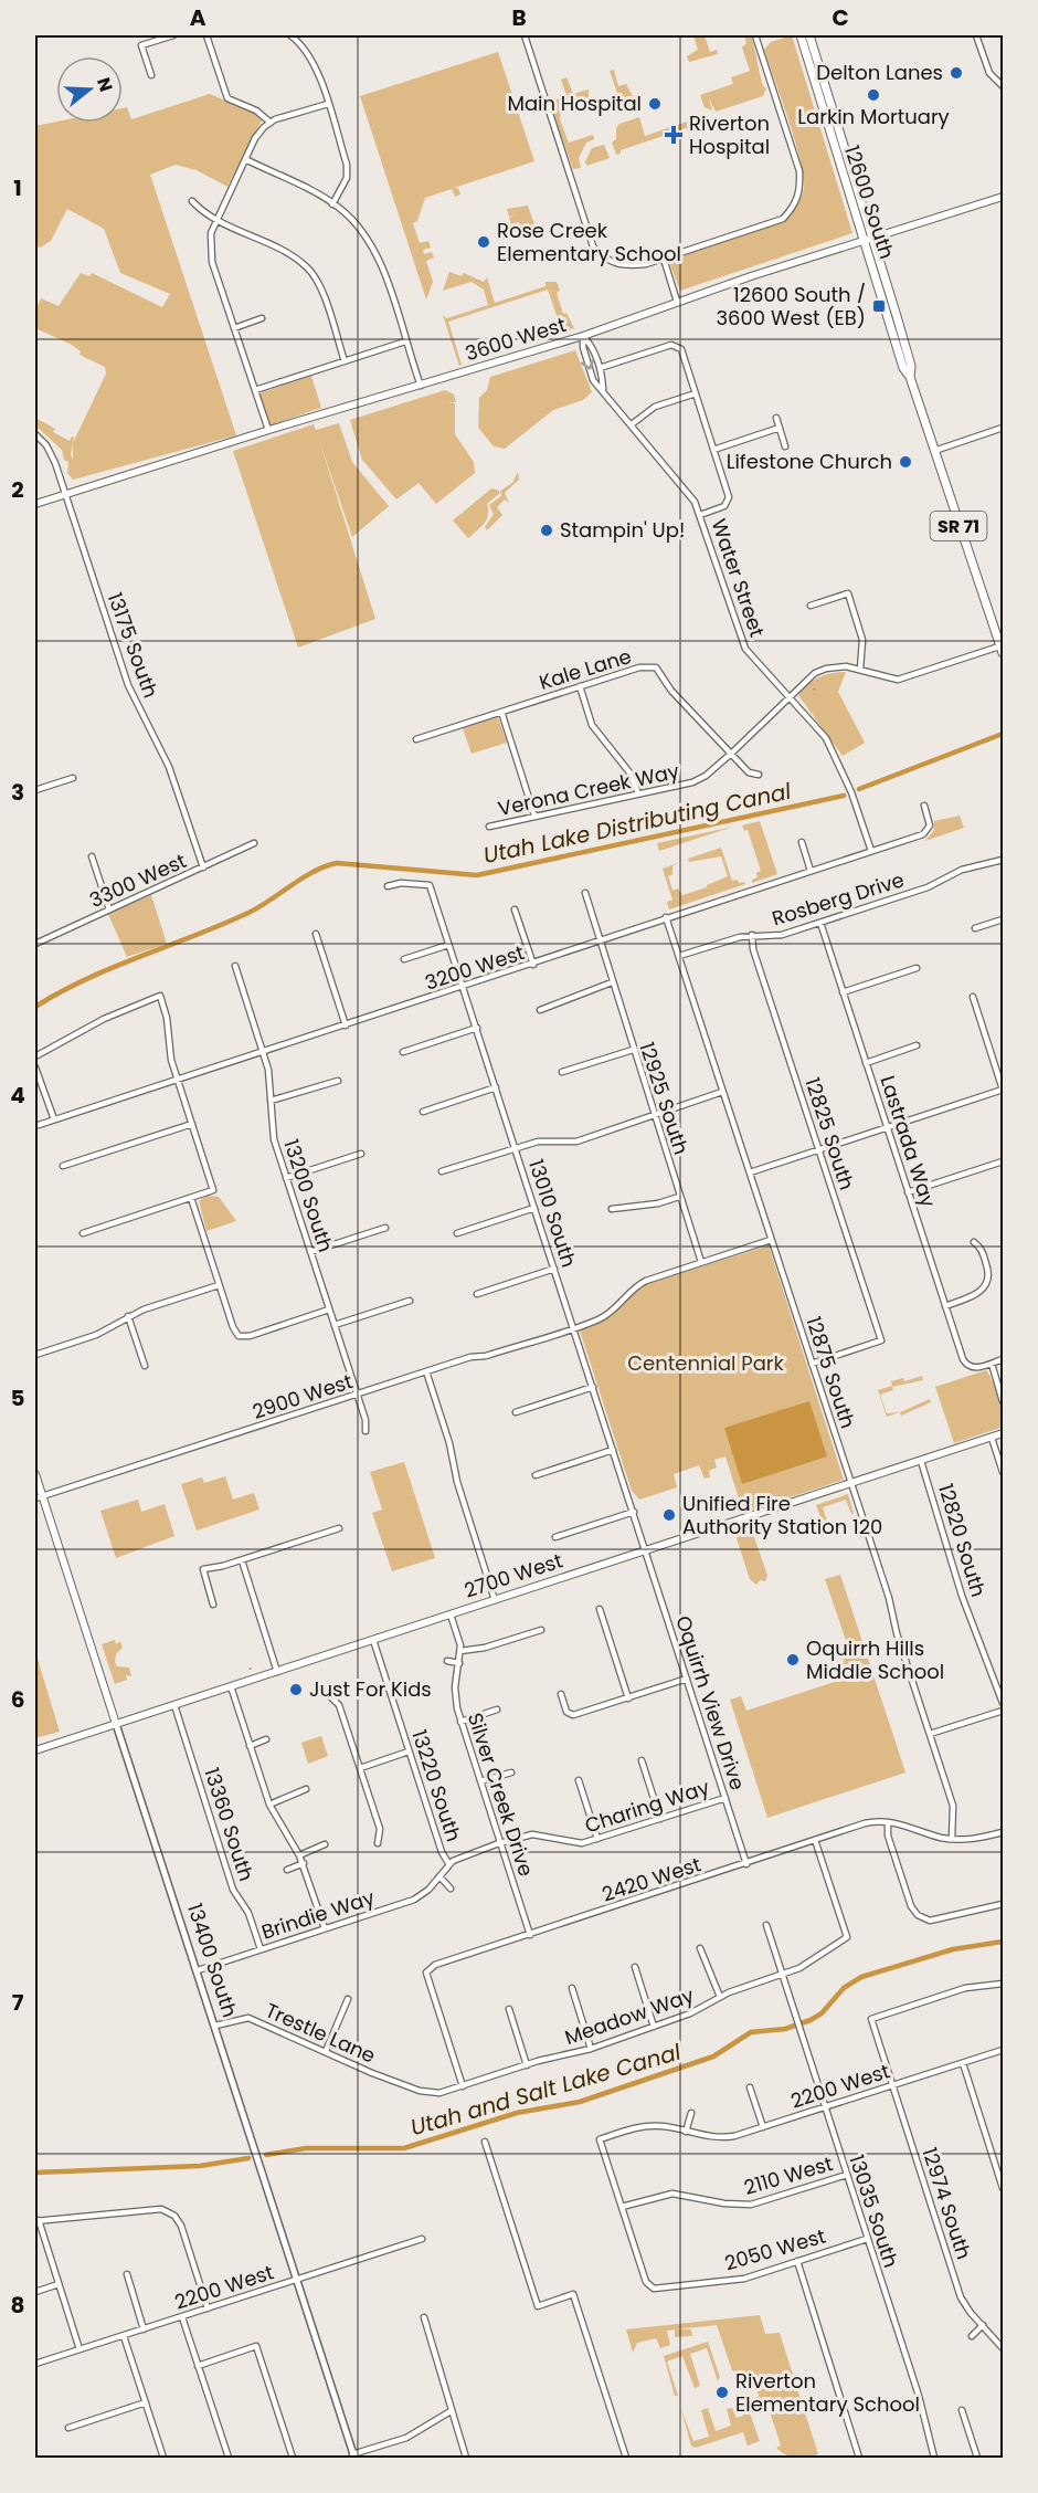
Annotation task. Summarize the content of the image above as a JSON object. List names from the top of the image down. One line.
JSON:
{"streets":{"main road":["12600 South","3600 West","SR 71","2700 West","13400 South"],"street":["Water Street","13175 South","Kale Lane","Verona Creek Way","3300 West","Rosberg Drive","3200 West","12925 South","12825 South","Lastrada Way","13200 South","13010 South","12875 South","2900 West","12820 South","Oquirrh View Drive","13220 South","Silver Creek Drive","Charing Way","13360 South","2420 West","Brindie Way","Meadow Way","Trestle Lane","2200 West","2110 West","12974 South","13035 South","2050 West"]},"crossings":[["12600 South","3600 West"],["12600 South","Verona Creek Way"],["3600 West","Water Street"],["3600 West","13175 South"],["Water Street","Verona Creek Way"],["Water Street","3200 West"],["13175 South","3300 West"],["Kale Lane","Verona Creek Way"],["Rosberg Drive","12825 South"],["Rosberg Drive","Lastrada Way"],["Rosberg Drive","12875 South"],["3200 West","12925 South"],["3200 West","13200 South"],["3200 West","13010 South"],["3200 West","12875 South"],["12925 South","2900 West"],["12825 South","12875 South"],["13200 South","2900 West"],["13010 South","2900 West"],["13010 South","2700 West"],["13010 South","Oquirrh View Drive"],["12875 South","2900 West"],["12875 South","2700 West"],["2900 West","13400 South"],["12820 South","2700 West"],["2700 West","Oquirrh View Drive"],["2700 West","13220 South"],["2700 West","Silver Creek Drive"],["2700 West","13360 South"],["2700 West","13400 South"],["Oquirrh View Drive","Charing Way"],["Oquirrh View Drive","2420 West"],["13220 South","Brindie Way"],["Silver Creek Drive","Charing Way"],["Silver Creek Drive","2420 West"],["13360 South","Brindie Way"],["2420 West","Meadow Way"],["Brindie Way","13400 South"],["13400 South","Trestle Lane"],["13400 South","2200 West"],["Meadow Way","Trestle Lane"],["Meadow Way","13035 South"],["2200 West","2110 West"],["2200 West","12974 South"],["2200 West","13035 South"],["2200 West","2050 West"],["2110 West","13035 South"],["2110 West","2050 West"],["13035 South","2050 West"]],"water":["Utah Lake Distributing Canal","Utah and Salt Lake Canal"],"parks":["Centennial Park"],"places":{"other":["Delton Lanes","Larkin Mortuary","Main Hospital","Rose Creek Elementary School","Lifestone Church","Stampin' Up!","Unified Fire Authority Station 120","Oquirrh Hills Middle School","Just For Kids","Riverton Elementary School"],"health":["Riverton Hospital"],"transit":["12600 South / 3600 West (EB)"]},"north":"right","grid":{"columns":["A","B","C"],"rows":["1","2","3","4","5","6","7","8"]}}
